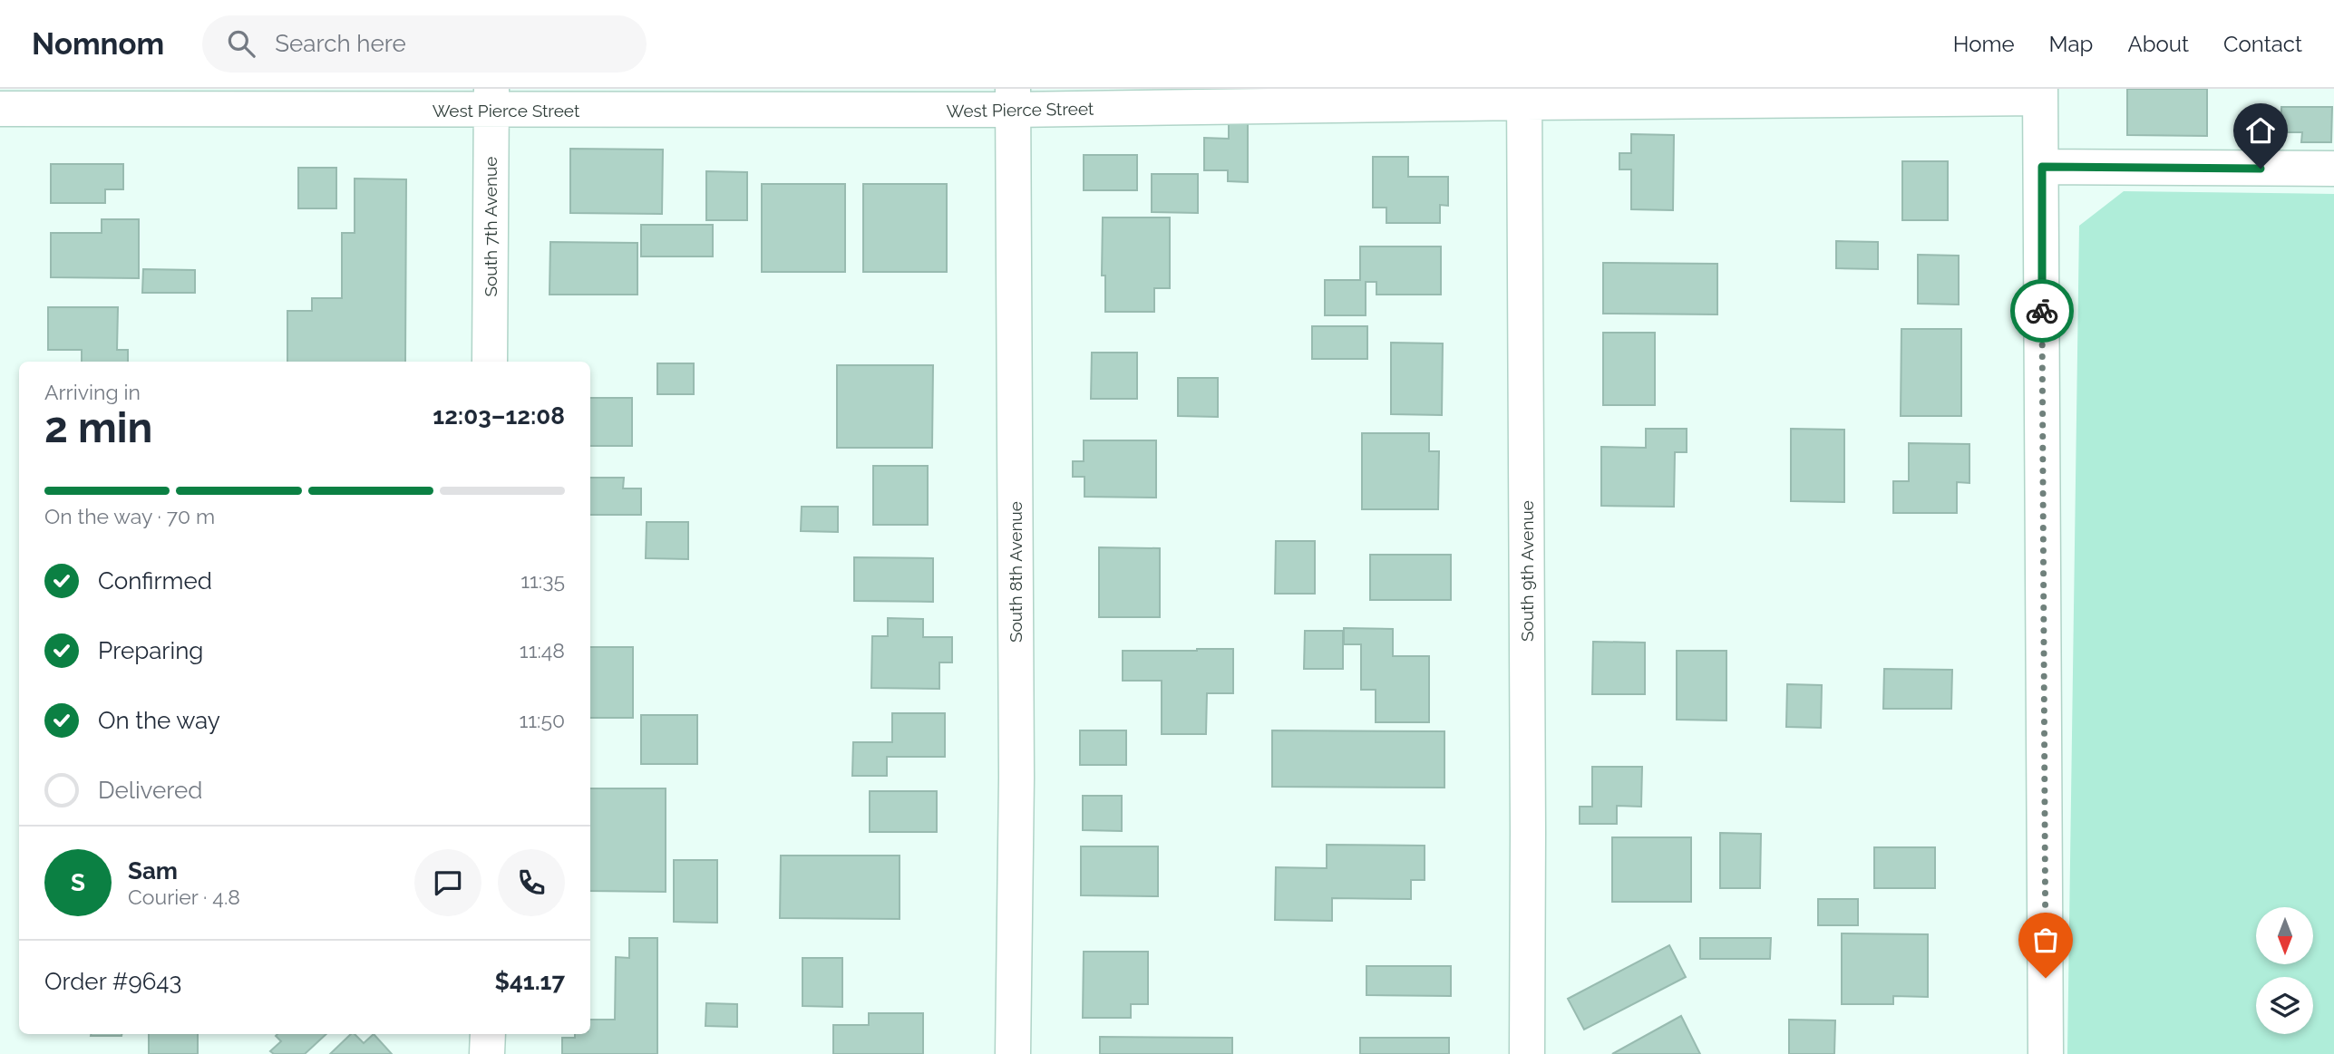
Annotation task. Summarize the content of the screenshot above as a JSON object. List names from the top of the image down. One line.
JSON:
{"streets":{"street":["West Pierce Street","South 7th Avenue","South 9th Avenue","South 8th Avenue"]},"crossings":[["West Pierce Street","South 7th Avenue"],["West Pierce Street","South 9th Avenue"],["West Pierce Street","South 8th Avenue"]],"north":"bottom","page":{"header":"Nomnom","search":"Search here","nav":["Home","Map","About","Contact"],"heading":["2 min","Arriving in","12:03–12:08"],"panel":["Sam","Courier · 4.8","Order #9643","$41.17"],"bar":"On the way · 70 m","list":[["Confirmed","11:35"],["Preparing","11:48"],["On the way","11:50"],"Delivered"],"round":"S"}}
